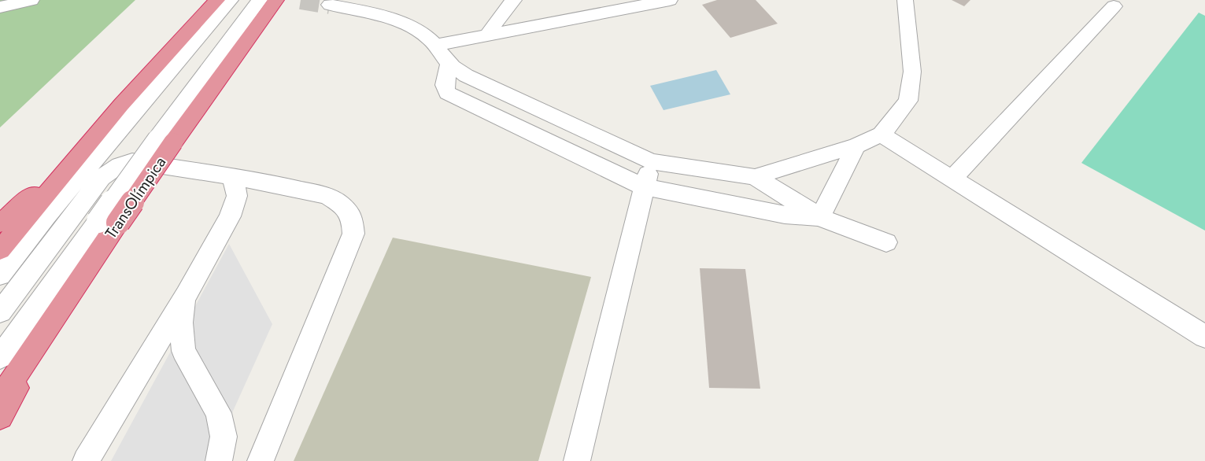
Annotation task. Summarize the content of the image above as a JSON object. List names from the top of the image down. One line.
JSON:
{"streets":{"highway":["TransOlímpica"]}}
